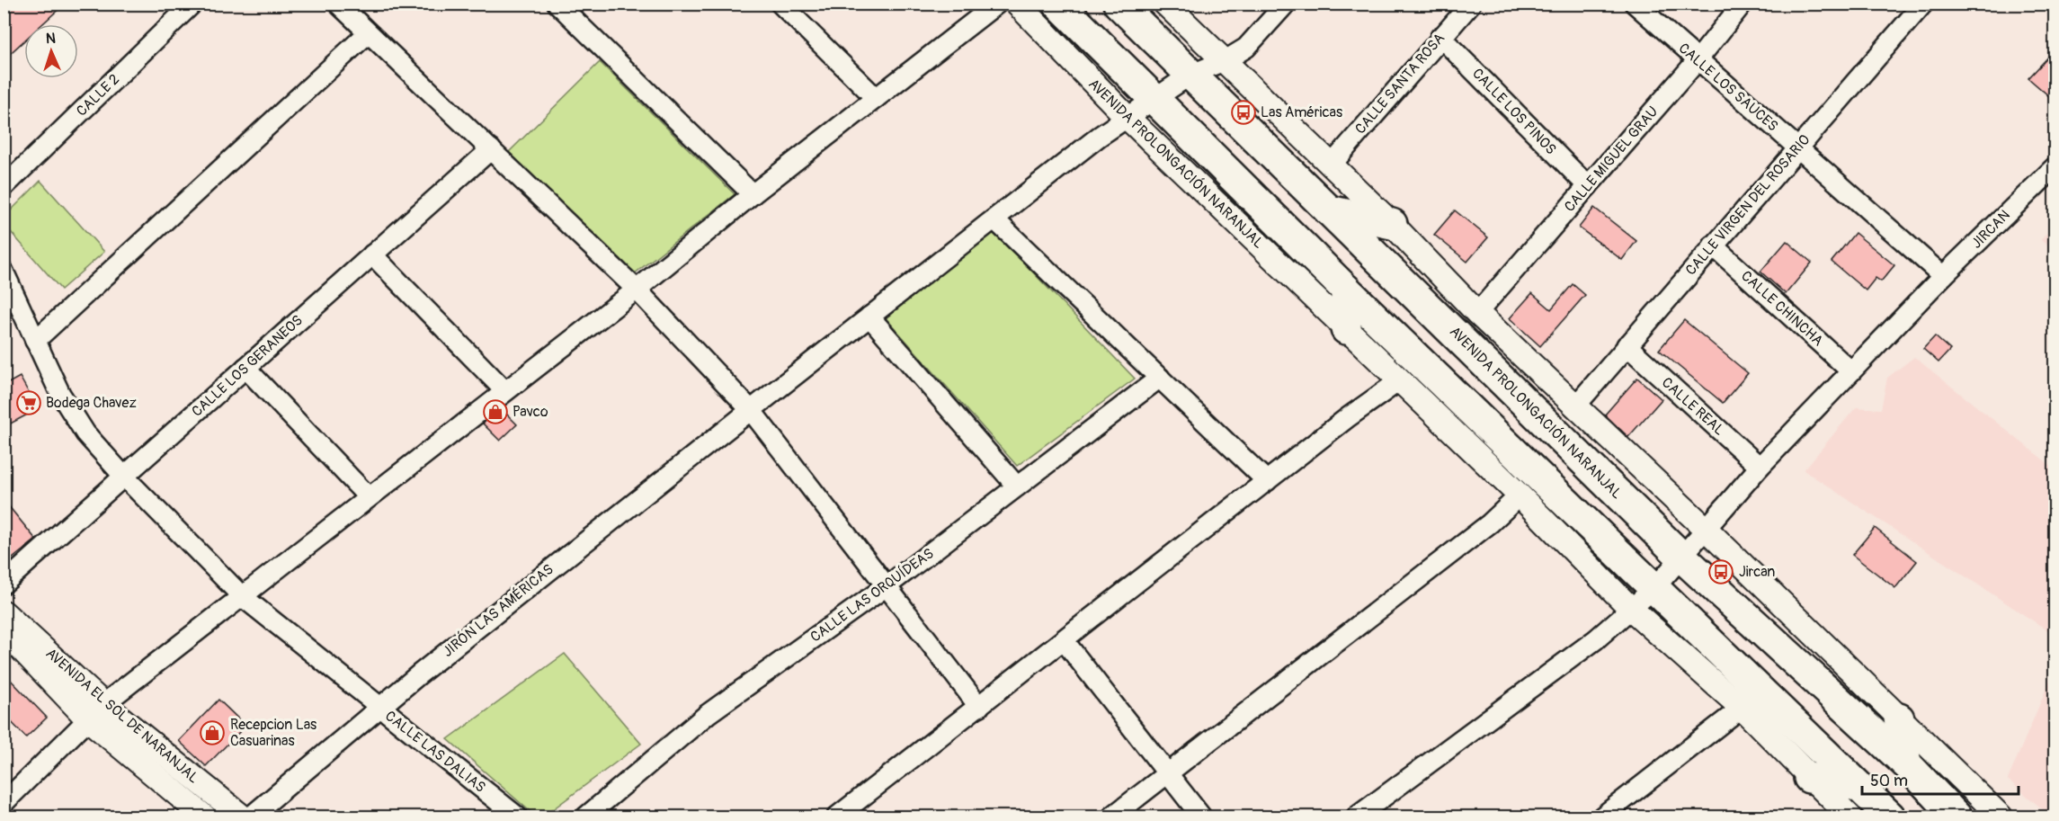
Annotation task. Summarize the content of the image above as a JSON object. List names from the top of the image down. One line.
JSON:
{"streets":{"main road":["AVENIDA PROLONGACIÓN NARANJAL"],"street":["CALLE SANTA ROSA","CALLE LOS SAUCES","CALLE 2","CALLE LOS PINOS","CALLE MIGUEL GRAU","CALLE VIRGEN DEL ROSARIO","JIRCAN","CALLE CHINCHA","CALLE LOS GERANEOS","CALLE REAL","CALLE LAS ORQUÍDEAS","JIRÓN LAS AMÉRICAS","AVENIDA EL SOL DE NARANJAL","CALLE LAS DALIAS"]},"crossings":[["CALLE SANTA ROSA","CALLE LOS PINOS"],["CALLE SANTA ROSA","AVENIDA PROLONGACIÓN NARANJAL"],["CALLE LOS SAUCES","CALLE MIGUEL GRAU"],["CALLE LOS SAUCES","CALLE VIRGEN DEL ROSARIO"],["CALLE LOS SAUCES","JIRCAN"],["CALLE LOS PINOS","CALLE MIGUEL GRAU"],["CALLE MIGUEL GRAU","AVENIDA PROLONGACIÓN NARANJAL"],["AVENIDA PROLONGACIÓN NARANJAL","CALLE VIRGEN DEL ROSARIO"],["AVENIDA PROLONGACIÓN NARANJAL","JIRCAN"],["AVENIDA PROLONGACIÓN NARANJAL","JIRÓN LAS AMÉRICAS"],["CALLE VIRGEN DEL ROSARIO","CALLE CHINCHA"],["CALLE VIRGEN DEL ROSARIO","CALLE REAL"],["JIRCAN","CALLE CHINCHA"],["JIRCAN","CALLE REAL"],["CALLE LOS GERANEOS","CALLE LAS DALIAS"],["JIRÓN LAS AMÉRICAS","CALLE LAS DALIAS"]],"places":{"bus stop":["Las Américas","Jircan"],"supermarket":["Bodega Chavez"],"shop":["Pavco","Recepcion Las Casuarinas"]},"scale_bar":"50 m","north":"top"}
